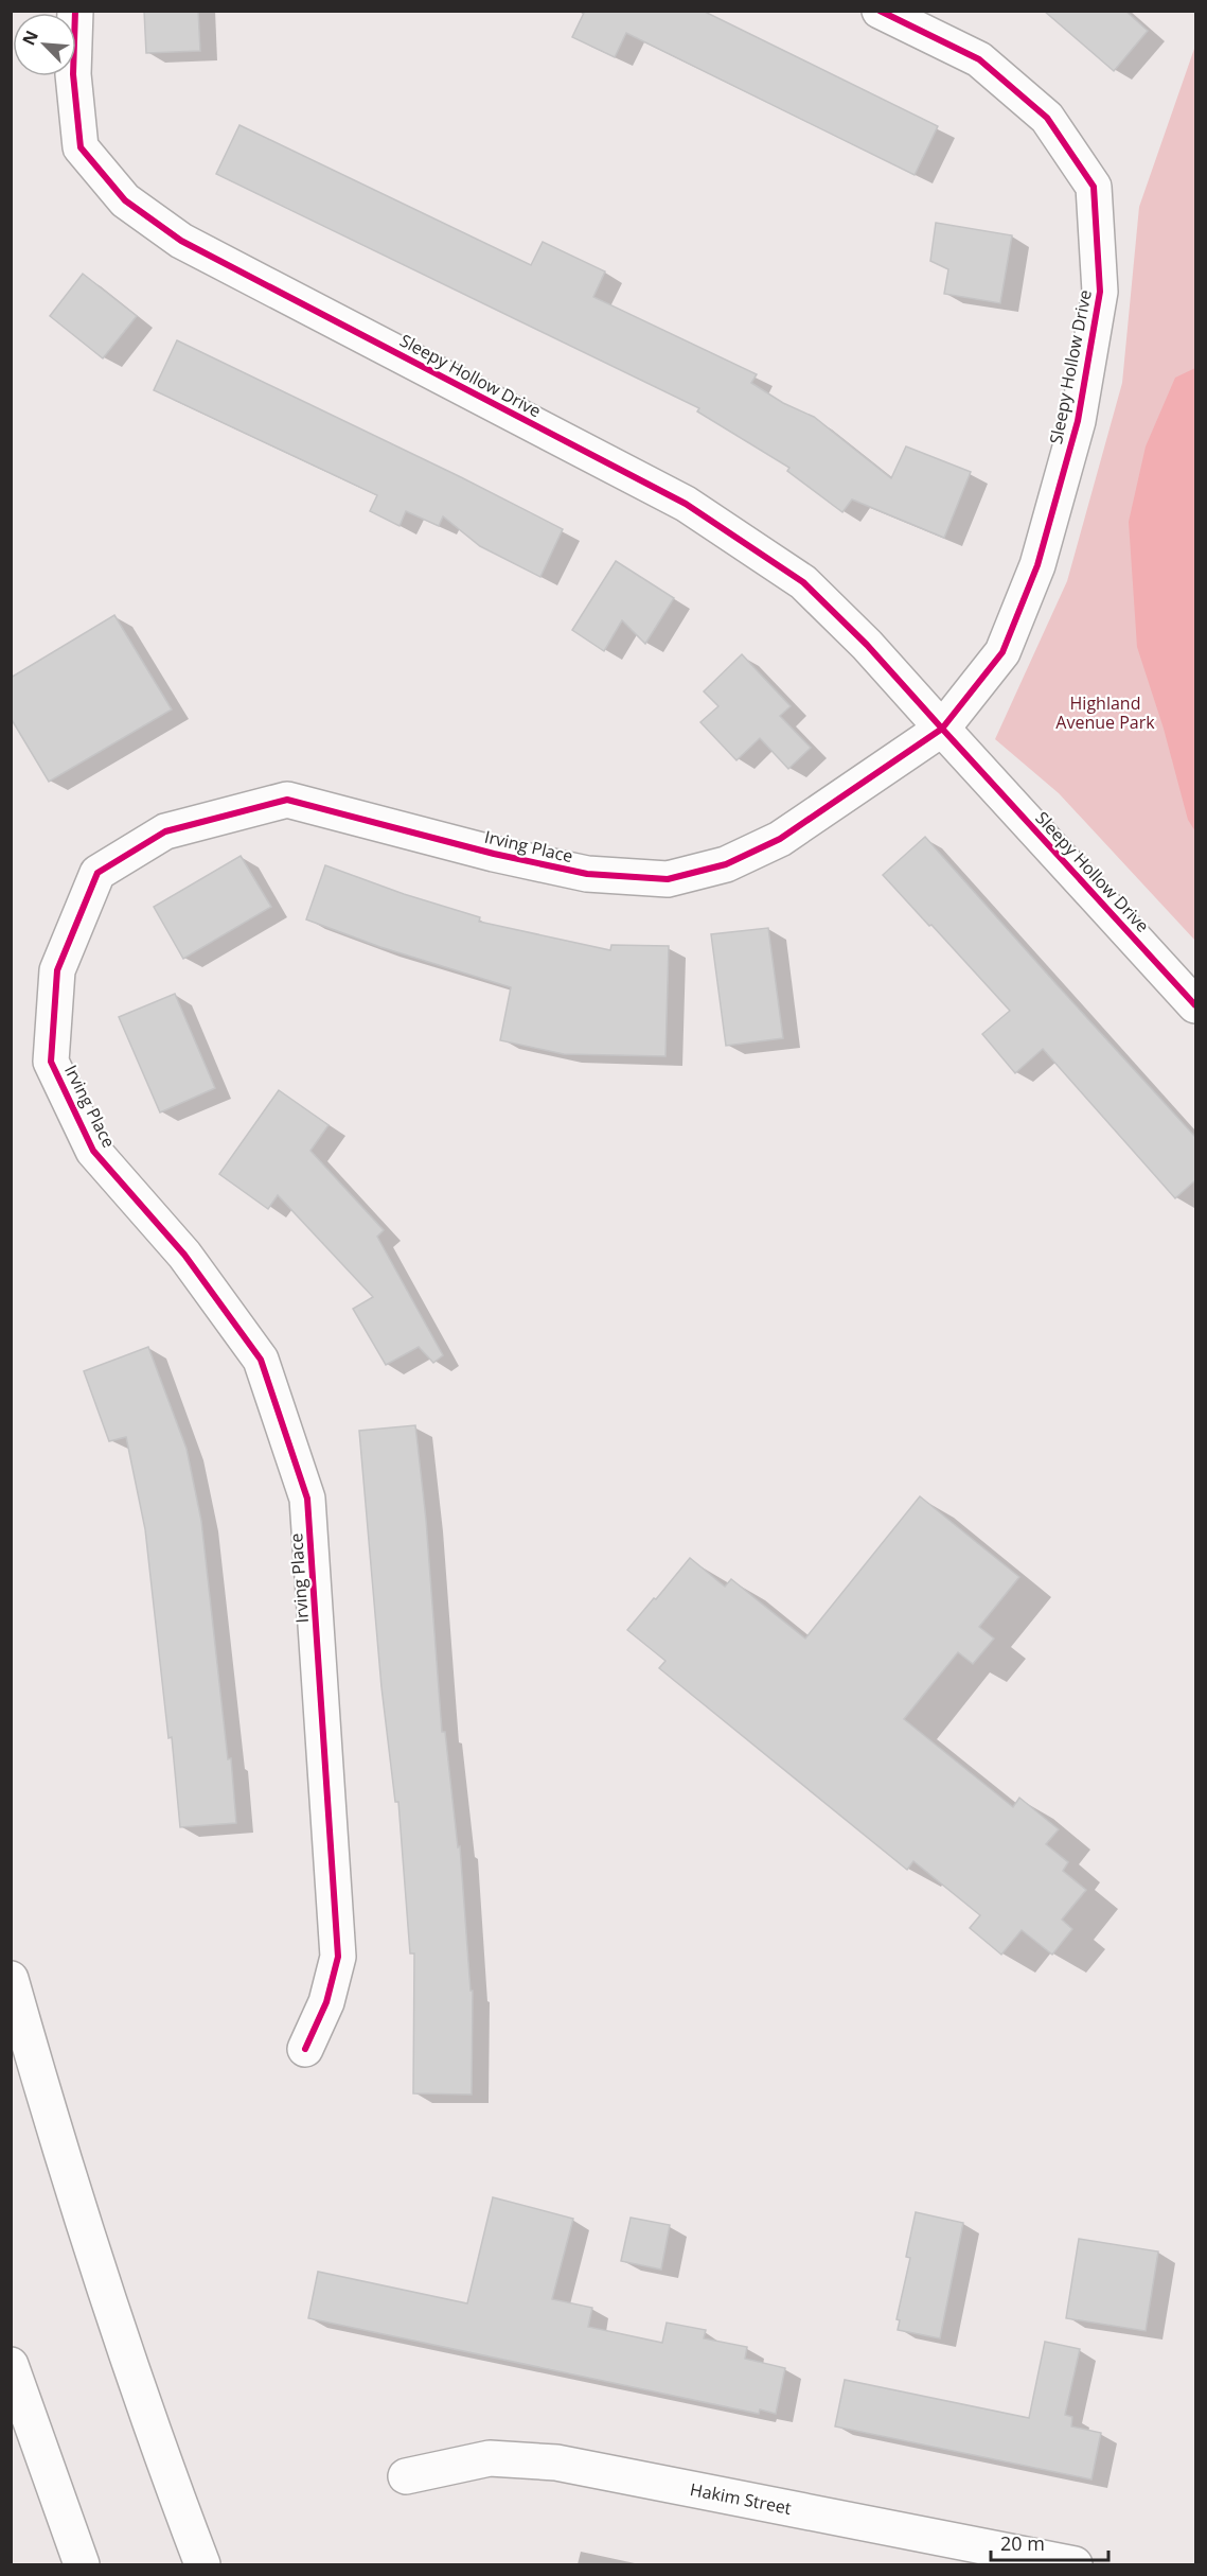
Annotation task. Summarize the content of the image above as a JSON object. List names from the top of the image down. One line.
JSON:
{"streets":{"main road":["Sleepy Hollow Drive","Irving Place","Hakim Street"]},"crossings":[["Sleepy Hollow Drive","Irving Place"]],"parks":["Highland Avenue Park"],"scale_bar":"20 m","north":"top left"}
